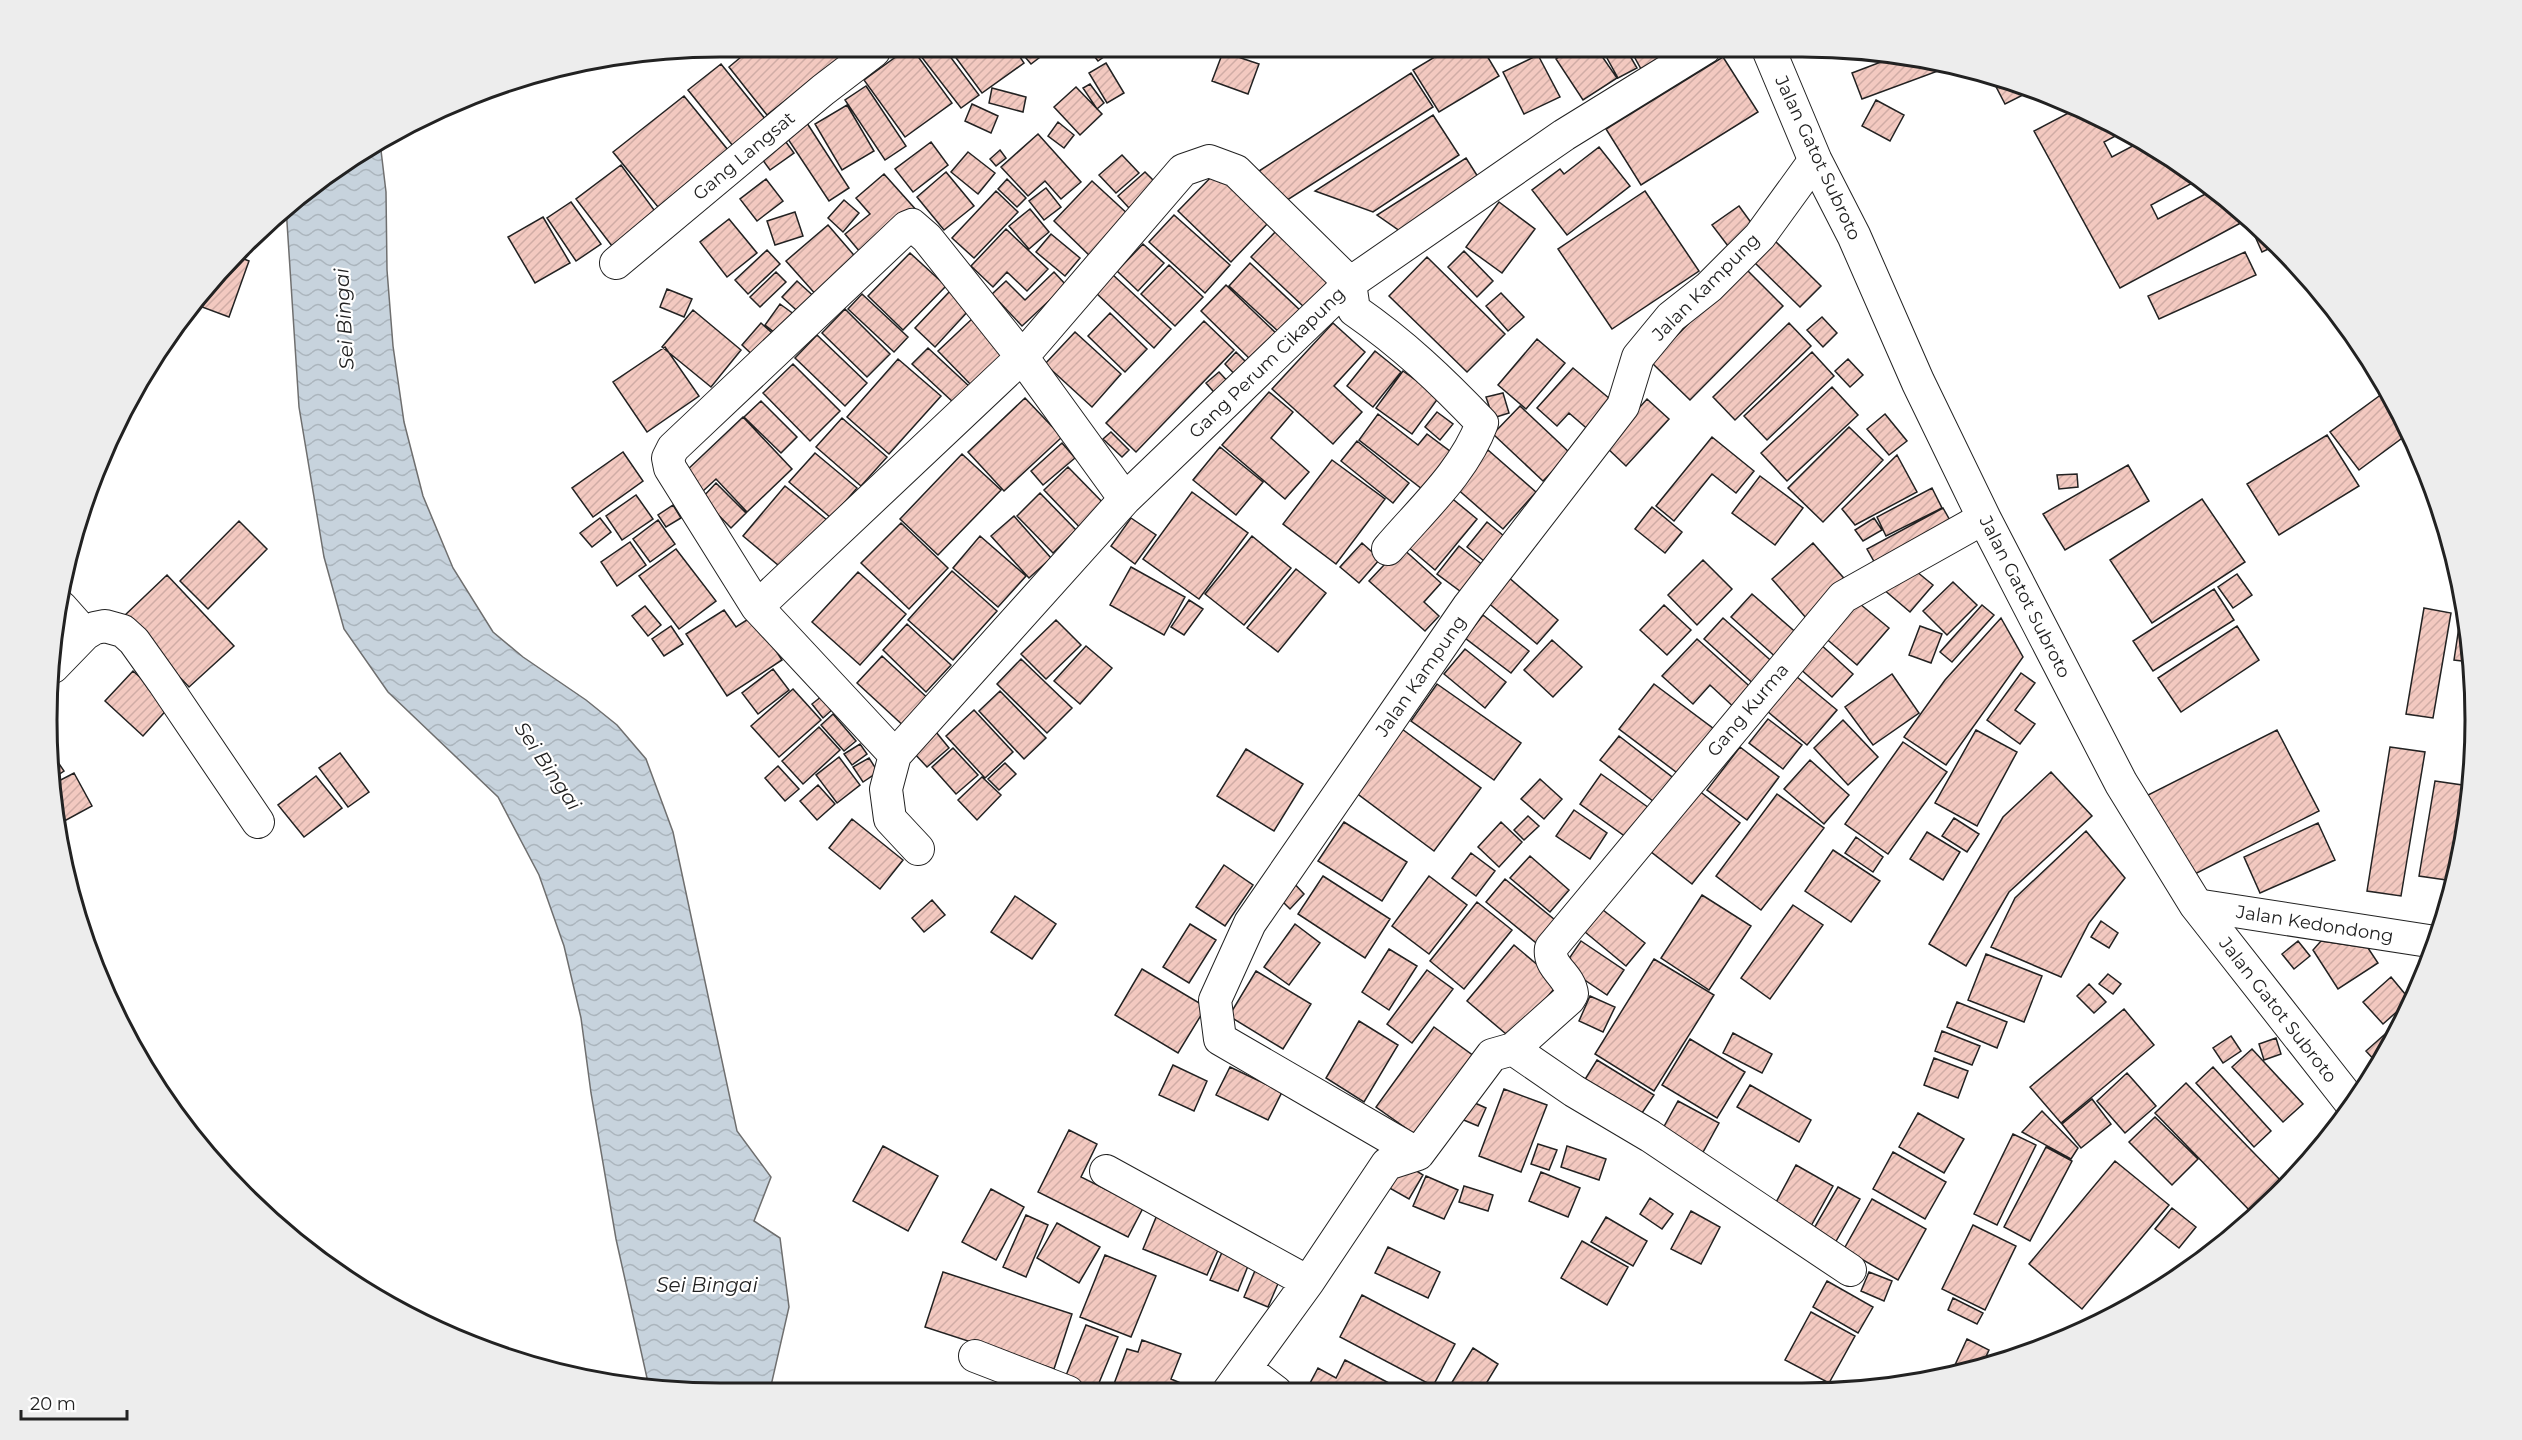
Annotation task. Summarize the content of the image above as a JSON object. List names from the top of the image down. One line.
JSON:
{"streets":{"main road":["Jalan Gatot Subroto"],"street":["Gang Langsat","Jalan Kampung","Gang Perum Cikapung","Gang Kurma","Jalan Kedondong"]},"crossings":[["Jalan Gatot Subroto","Jalan Kampung"],["Jalan Gatot Subroto","Gang Kurma"],["Jalan Gatot Subroto","Jalan Kedondong"]],"water":["Sei Bingai"],"scale_bar":"20 m"}
